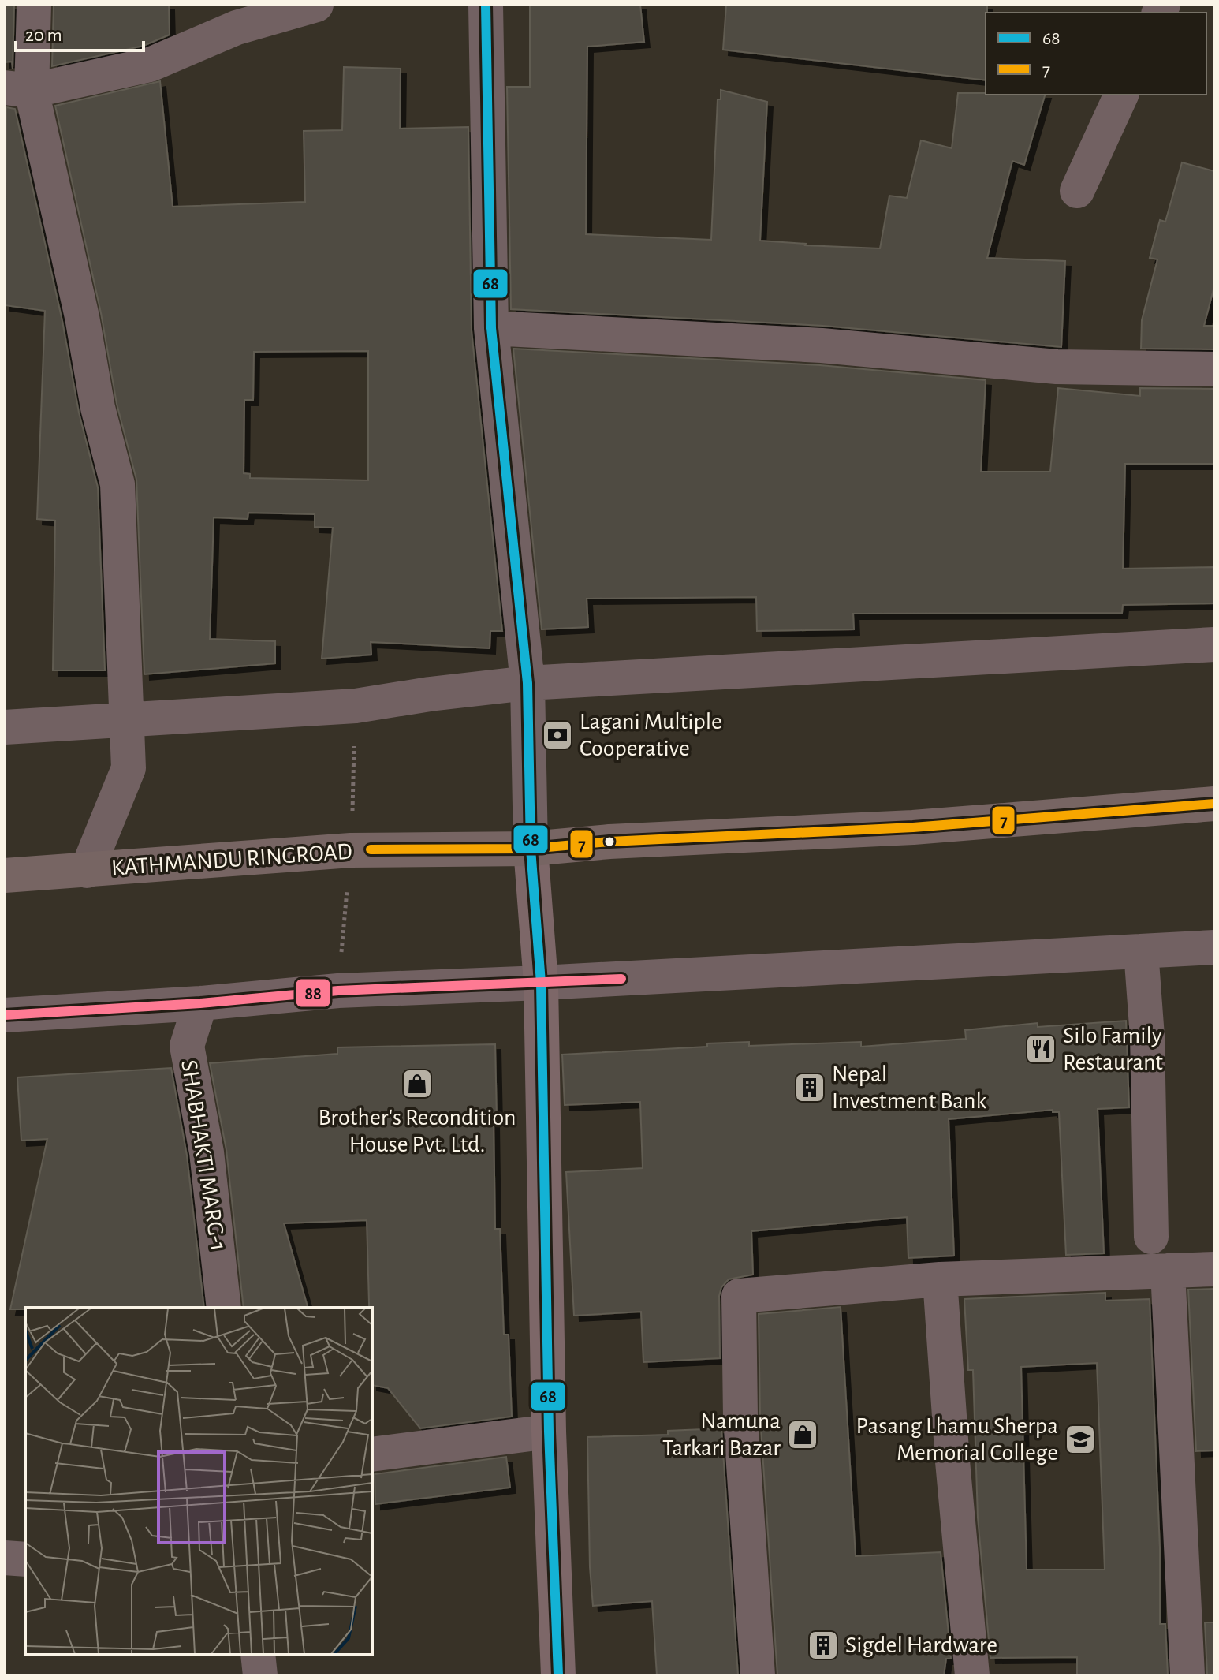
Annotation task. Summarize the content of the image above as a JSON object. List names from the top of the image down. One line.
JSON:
{"streets":{"highway":["KATHMANDU RINGROAD"],"street":["SHABHAKTI MARG-1"]},"places":{"bank":["Lagani Multiple Cooperative"],"restaurant":["Silo Family Restaurant"],"shop":["Brother's Recondition House Pvt. Ltd.","Namuna Tarkari Bazar"],"building":["Nepal Investment Bank","Sigdel Hardware"],"school or university":["Pasang Lhamu Sherpa Memorial College"]},"lines":["transit line 68","transit line 7","transit line 88"],"legend":["68","7"],"scale_bar":"20 m"}
